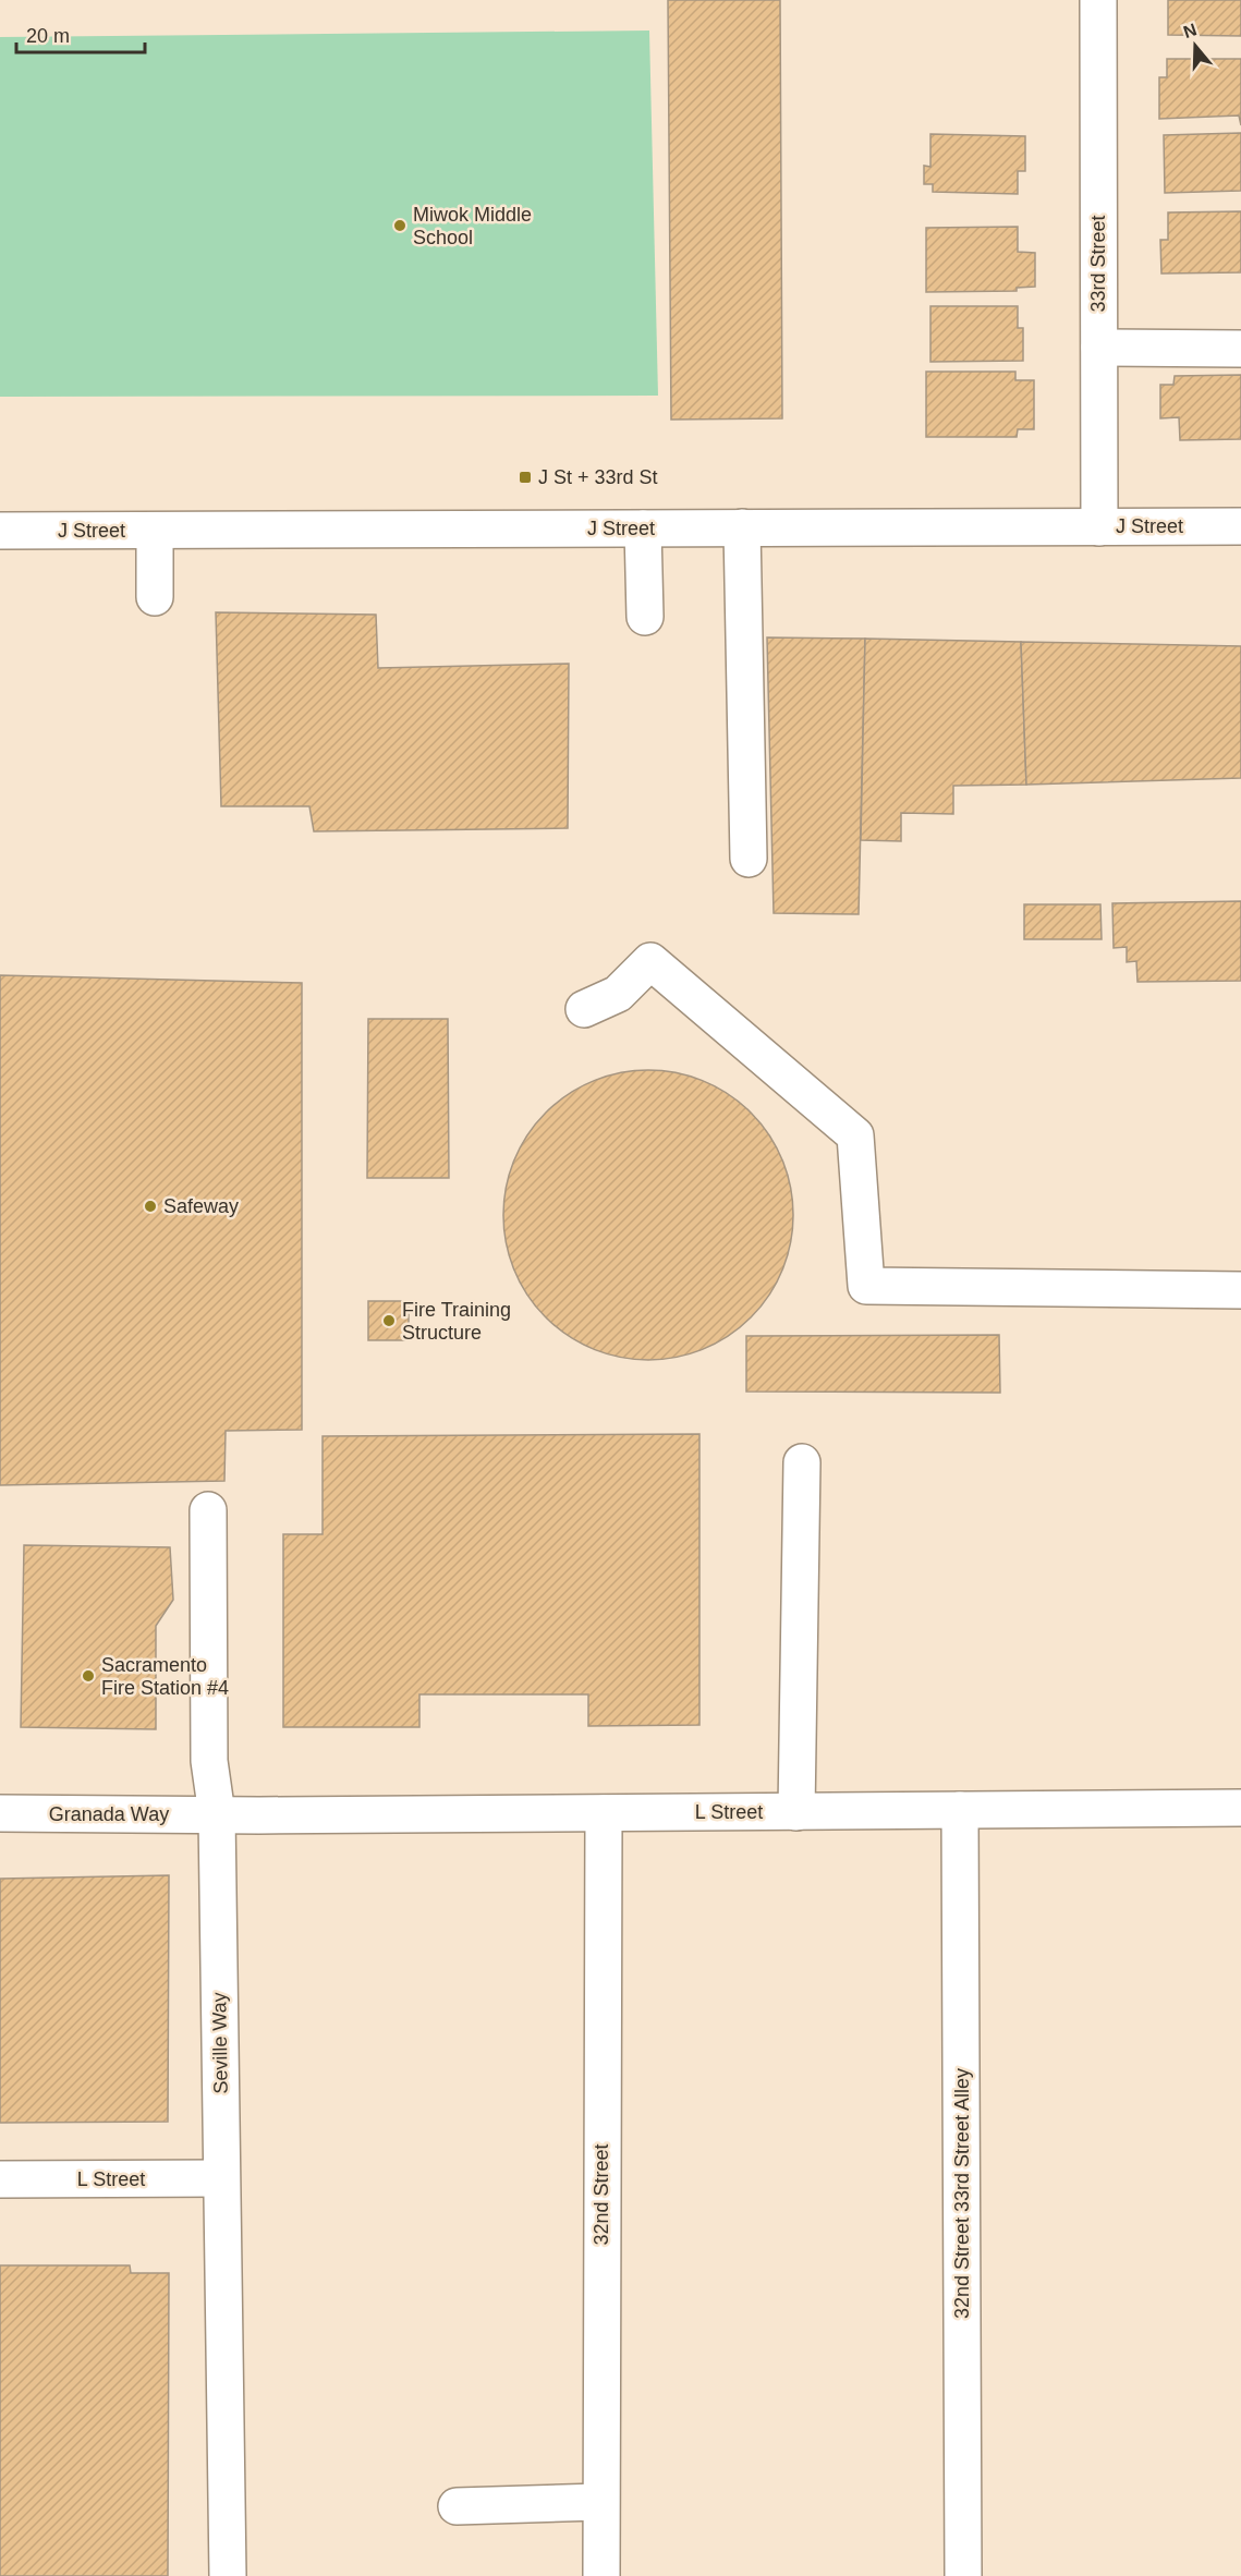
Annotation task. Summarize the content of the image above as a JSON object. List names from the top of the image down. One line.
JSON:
{"streets":{"street":["33rd Street","J Street","L Street","Granada Way","Seville Way","32nd Street 33rd Street Alley","32nd Street"]},"crossings":[["33rd Street","J Street"],["L Street","Granada Way"],["L Street","Seville Way"],["L Street","32nd Street 33rd Street Alley"],["L Street","32nd Street"],["Granada Way","Seville Way"]],"places":{"other":["Miwok Middle School","Safeway","Fire Training Structure","Sacramento Fire Station #4"],"transit":["J St + 33rd St"]},"scale_bar":"20 m","north":"top"}
